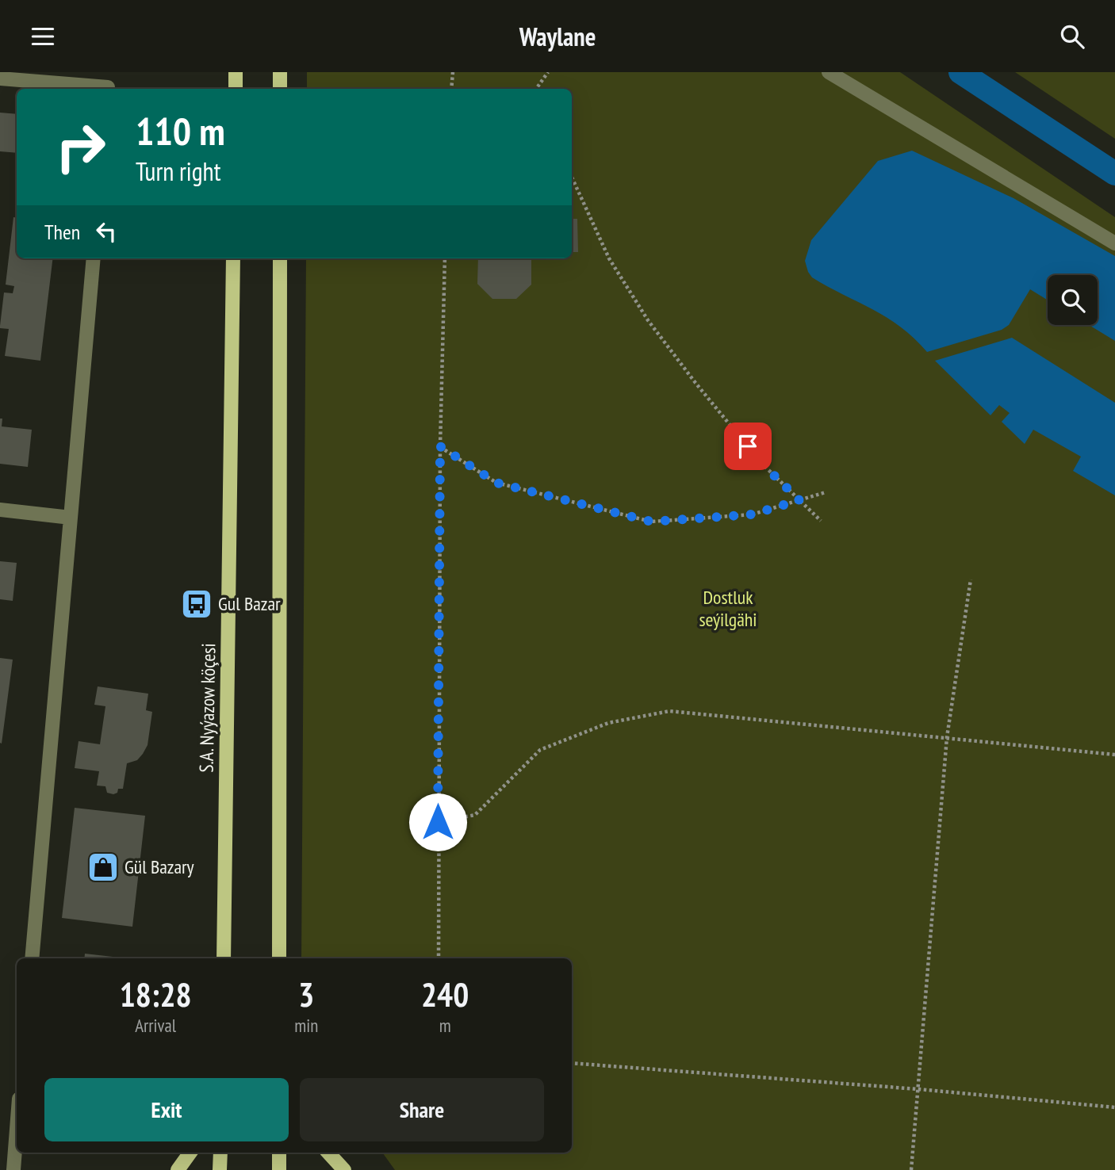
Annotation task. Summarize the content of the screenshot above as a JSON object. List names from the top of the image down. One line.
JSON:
{"streets":{"main road":["S.A. Nyýazow köçesi"]},"parks":["Dostluk seýilgähi"],"places":{"bus stop":["Gul Bazar"],"shop":["Gül Bazary"]},"page":{"header":"Waylane","turn":["110 m","Turn right"],"then":"Then","eta":["18:28","Arrival","3","min","240","m"],"buttons":["Exit","Share"]}}
